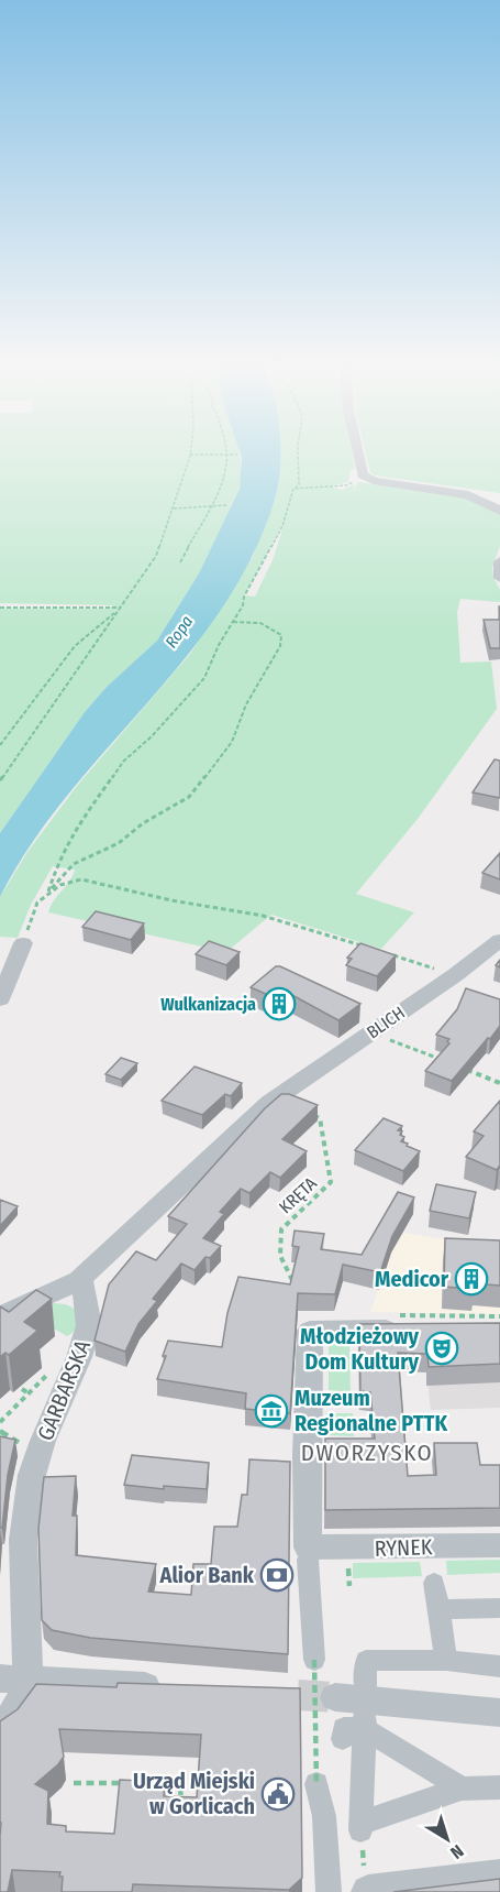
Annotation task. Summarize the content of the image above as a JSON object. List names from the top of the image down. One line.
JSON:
{"streets":{"street":["BLICH","GARBARSKA","RYNEK"],"path":["KRĘTA"]},"crossings":[["BLICH","GARBARSKA"]],"districts":["DWORZYSKO"],"water":["Ropa"],"places":{"building":["Wulkanizacja","Medicor"],"theatre":["Młodzieżowy Dom Kultury"],"museum":["Muzeum Regionalne PTTK"],"bank":["Alior Bank"],"public building":["Urząd Miejski w Gorlicach"]},"north":"bottom right"}
